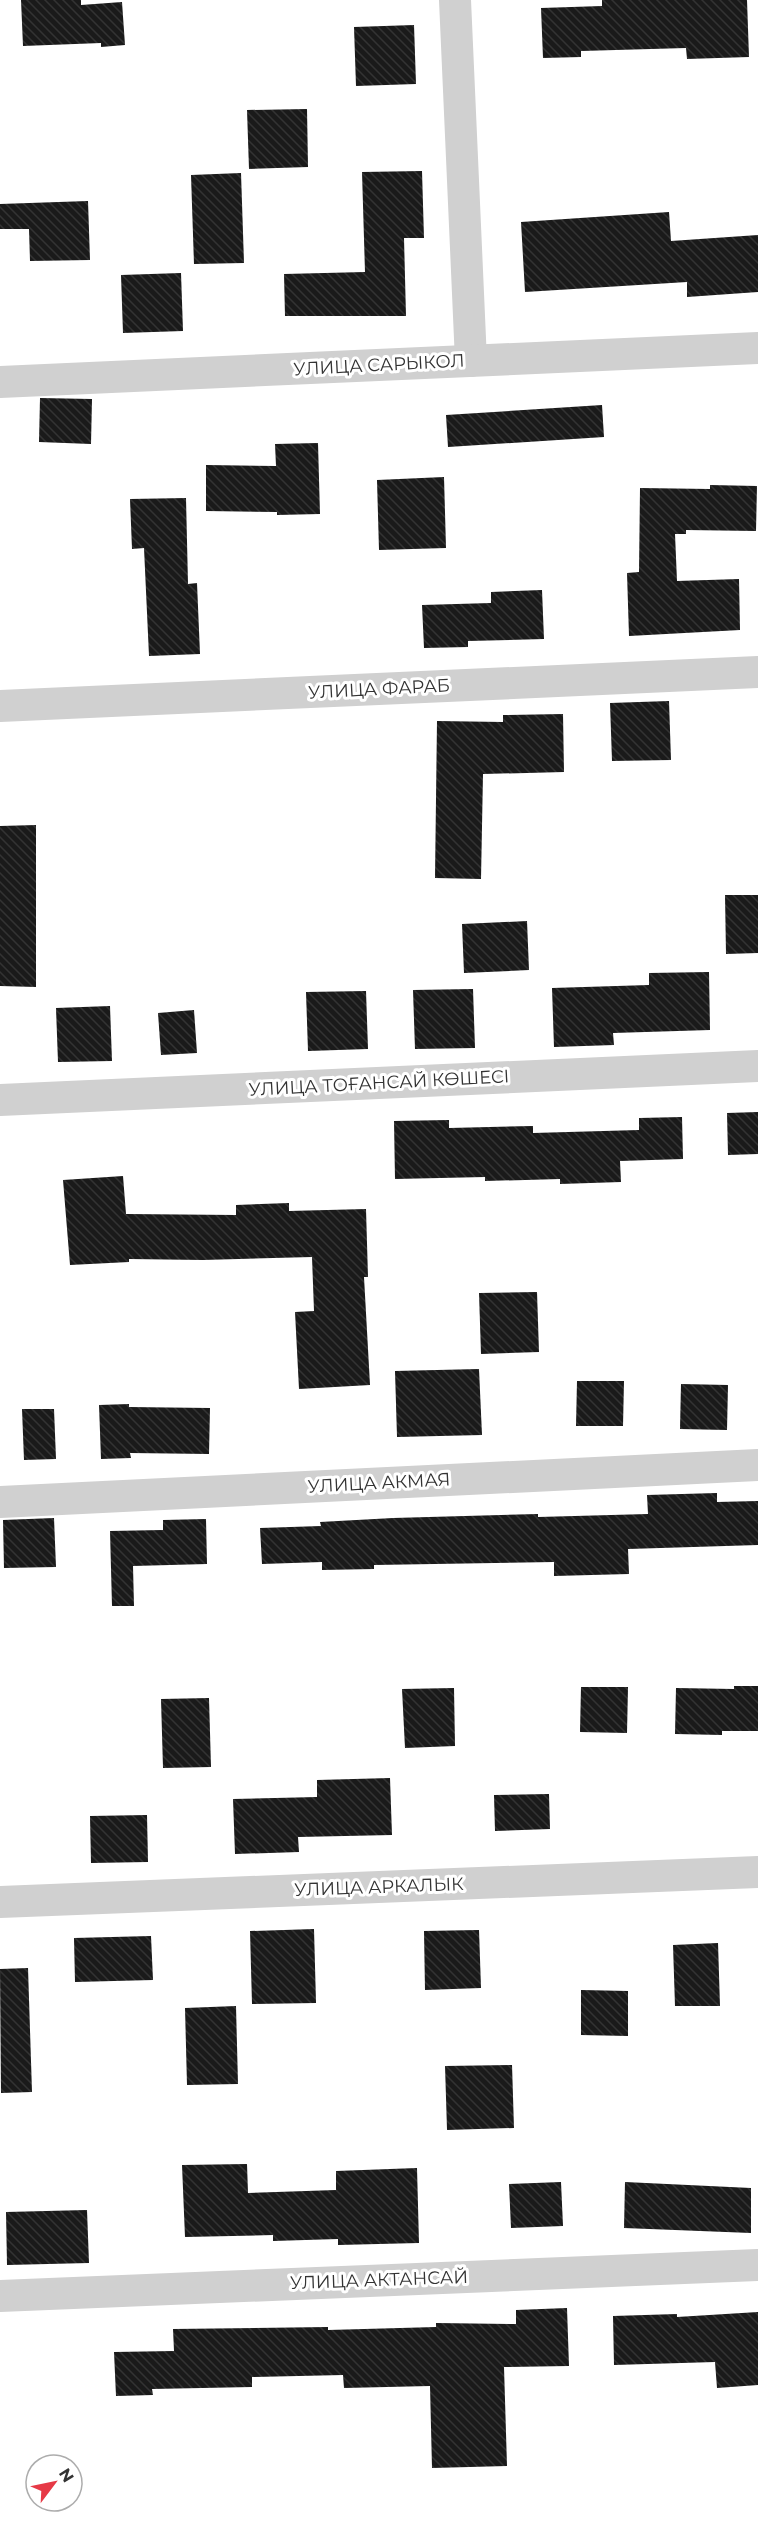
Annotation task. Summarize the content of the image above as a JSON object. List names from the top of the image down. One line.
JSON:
{"streets":{"street":["УЛИЦА САРЫКОЛ","УЛИЦА ФАРАБ","УЛИЦА ТОҒАНСАЙ КӨШЕСІ","УЛИЦА АКМАЯ","УЛИЦА АРКАЛЫК","УЛИЦА АКТАНСАЙ"]},"north":"top right"}
